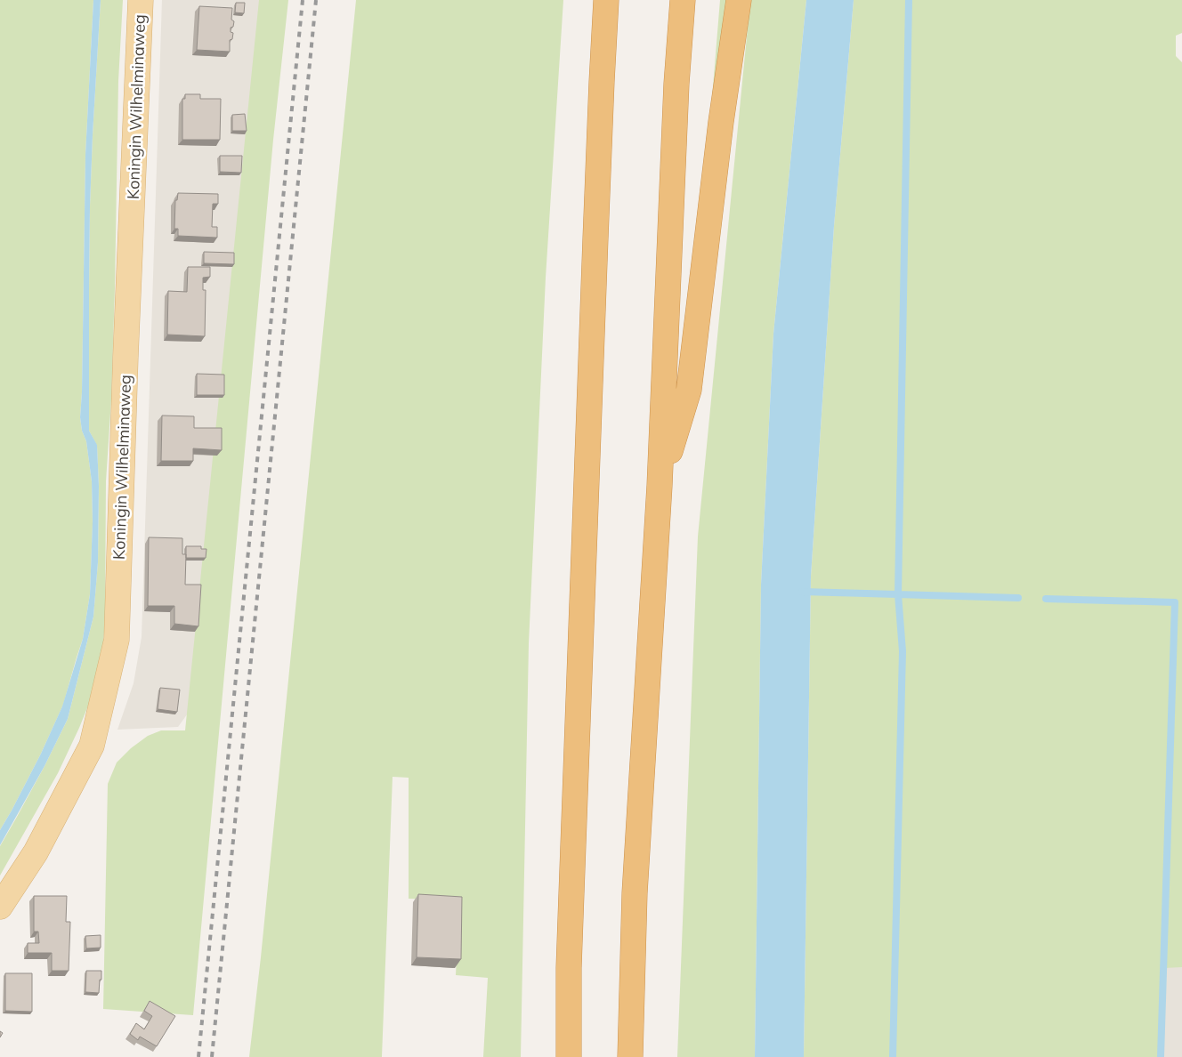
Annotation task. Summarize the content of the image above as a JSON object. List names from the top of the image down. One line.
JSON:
{"streets":{"main road":["Koningin Wilhelminaweg"]}}
